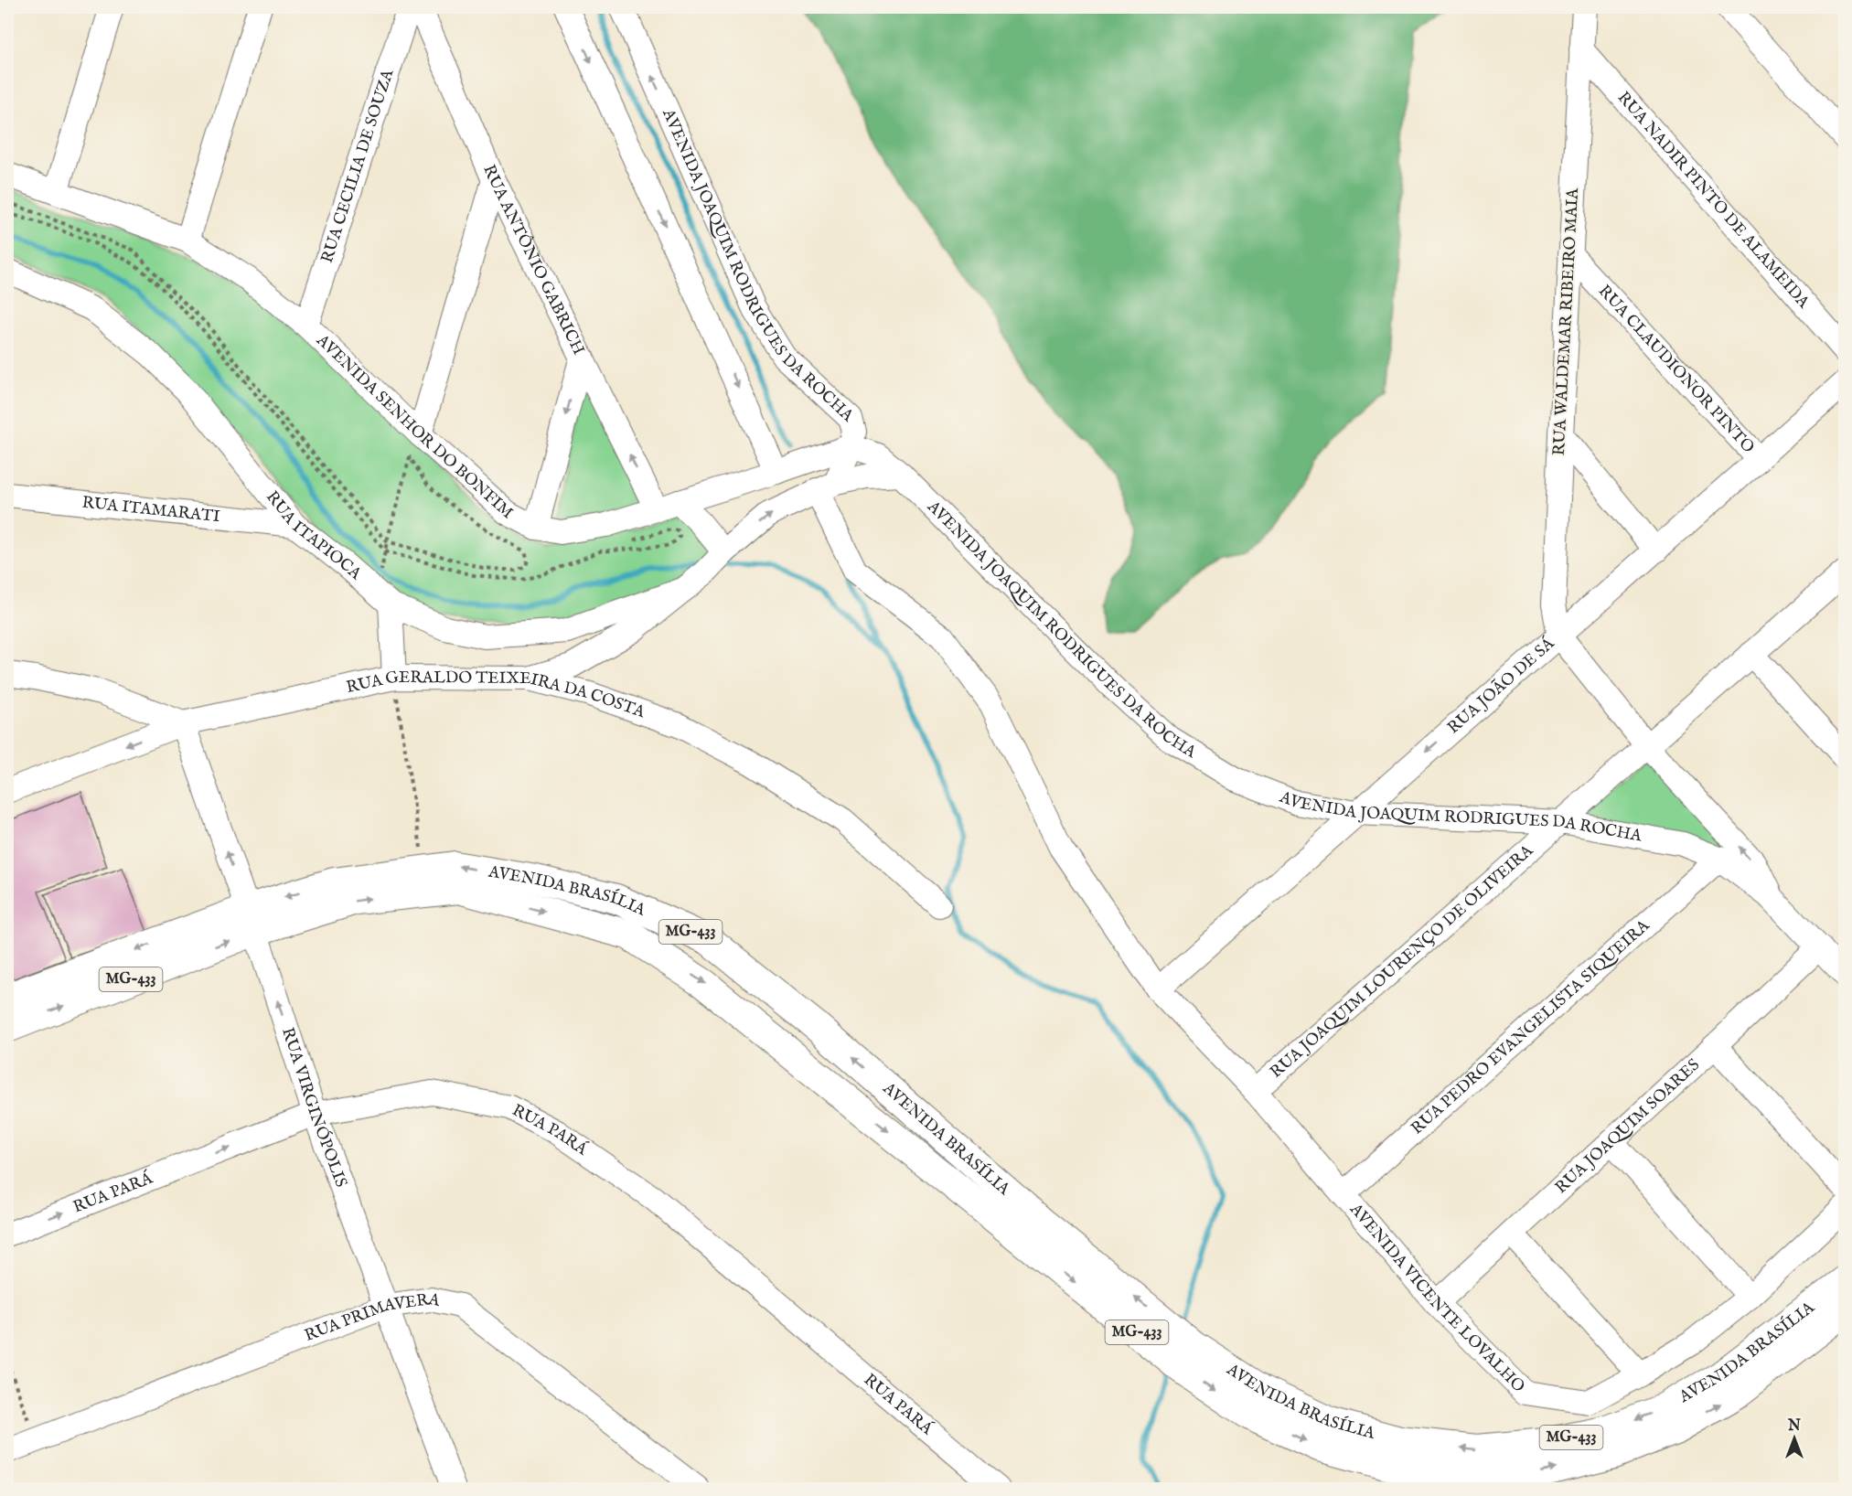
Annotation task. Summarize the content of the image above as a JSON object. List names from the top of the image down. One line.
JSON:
{"streets":{"main road":["AVENIDA BRASÍLIA","MG-433"],"street":["RUA CECILIA DE SOUZA","RUA NADIR PINTO DE ALAMEIDA","RUA ANTÔNIO GABRICH","AVENIDA JOAQUIM RODRIGUES DA ROCHA","RUA WALDEMAR RIBEIRO MAIA","RUA CLAUDIONOR PINTO","AVENIDA SENHOR DO BONFIM","RUA ITAMARATI","RUA ITAPIOCA","RUA JOÃO DE SÁ","RUA GERALDO TEIXEIRA DA COSTA","RUA JOAQUIM LOURENÇO DE OLIVEIRA","RUA PEDRO EVANGELISTA SIQUEIRA","RUA VIRGINÓPOLIS","RUA JOAQUIM SOARES","RUA PARÁ","AVENIDA VICENTE LOVALHO","RUA PRIMAVERA"]},"crossings":[["RUA CECILIA DE SOUZA","AVENIDA SENHOR DO BONFIM"],["RUA NADIR PINTO DE ALAMEIDA","RUA WALDEMAR RIBEIRO MAIA"],["RUA ANTÔNIO GABRICH","AVENIDA SENHOR DO BONFIM"],["AVENIDA JOAQUIM RODRIGUES DA ROCHA","RUA WALDEMAR RIBEIRO MAIA"],["AVENIDA JOAQUIM RODRIGUES DA ROCHA","AVENIDA SENHOR DO BONFIM"],["AVENIDA JOAQUIM RODRIGUES DA ROCHA","RUA JOÃO DE SÁ"],["AVENIDA JOAQUIM RODRIGUES DA ROCHA","RUA JOAQUIM LOURENÇO DE OLIVEIRA"],["AVENIDA JOAQUIM RODRIGUES DA ROCHA","RUA PEDRO EVANGELISTA SIQUEIRA"],["AVENIDA JOAQUIM RODRIGUES DA ROCHA","RUA JOAQUIM SOARES"],["RUA WALDEMAR RIBEIRO MAIA","RUA CLAUDIONOR PINTO"],["RUA WALDEMAR RIBEIRO MAIA","RUA JOÃO DE SÁ"],["RUA CLAUDIONOR PINTO","RUA JOÃO DE SÁ"],["RUA ITAMARATI","RUA ITAPIOCA"],["RUA JOÃO DE SÁ","AVENIDA VICENTE LOVALHO"],["RUA GERALDO TEIXEIRA DA COSTA","RUA VIRGINÓPOLIS"],["AVENIDA BRASÍLIA","RUA VIRGINÓPOLIS"],["RUA JOAQUIM LOURENÇO DE OLIVEIRA","AVENIDA VICENTE LOVALHO"],["RUA PEDRO EVANGELISTA SIQUEIRA","AVENIDA VICENTE LOVALHO"],["RUA VIRGINÓPOLIS","RUA PARÁ"],["RUA VIRGINÓPOLIS","RUA PRIMAVERA"],["RUA JOAQUIM SOARES","AVENIDA VICENTE LOVALHO"]],"one_way":["RUA VIRGINÓPOLIS"],"north":"top"}
